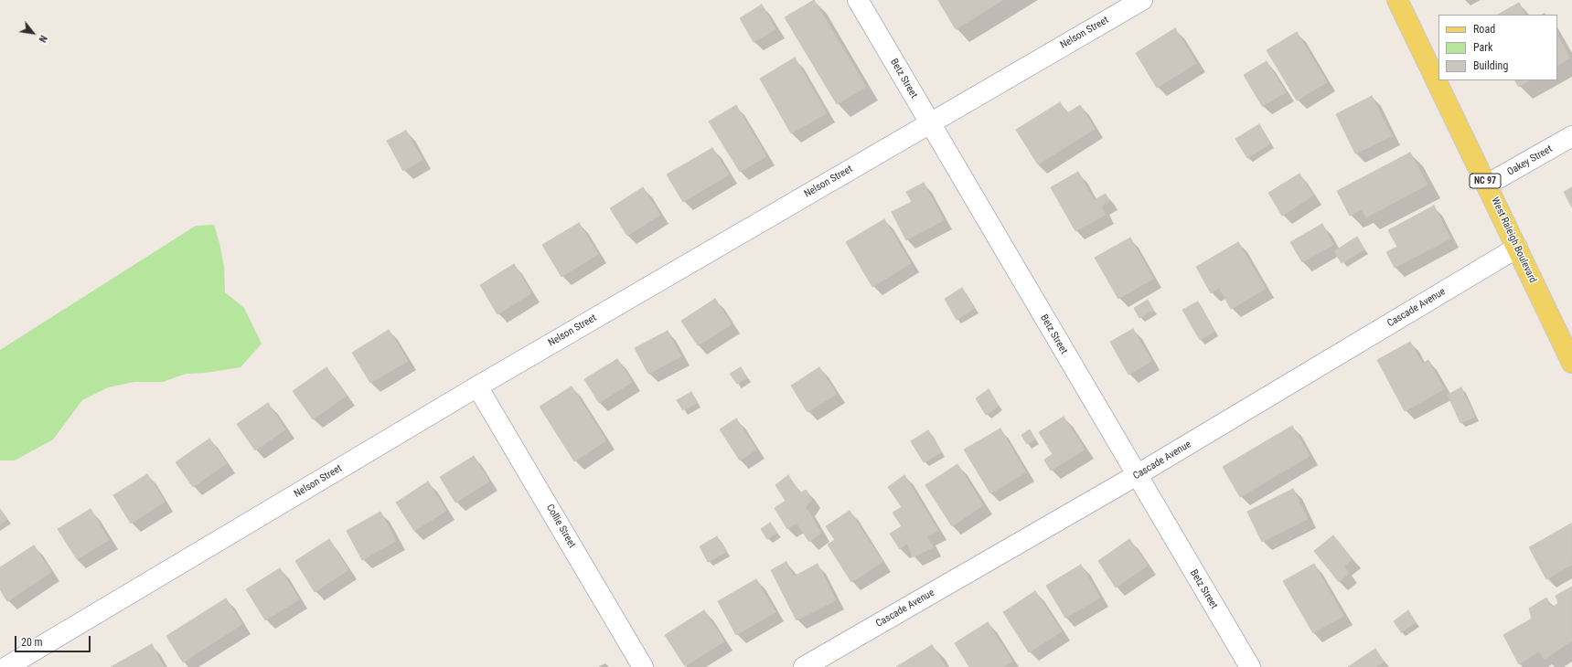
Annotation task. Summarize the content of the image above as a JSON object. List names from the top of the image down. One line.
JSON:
{"streets":{"main road":["NC 97","West Raleigh Boulevard"],"street":["Nelson Street","Betz Street","Oakey Street","Cascade Avenue","Collie Street"]},"crossings":[["Nelson Street","Betz Street"],["Nelson Street","Collie Street"],["Betz Street","Cascade Avenue"],["Oakey Street","West Raleigh Boulevard"],["West Raleigh Boulevard","Cascade Avenue"]],"legend":["Road","Park","Building"],"scale_bar":"20 m","north":"bottom right"}
